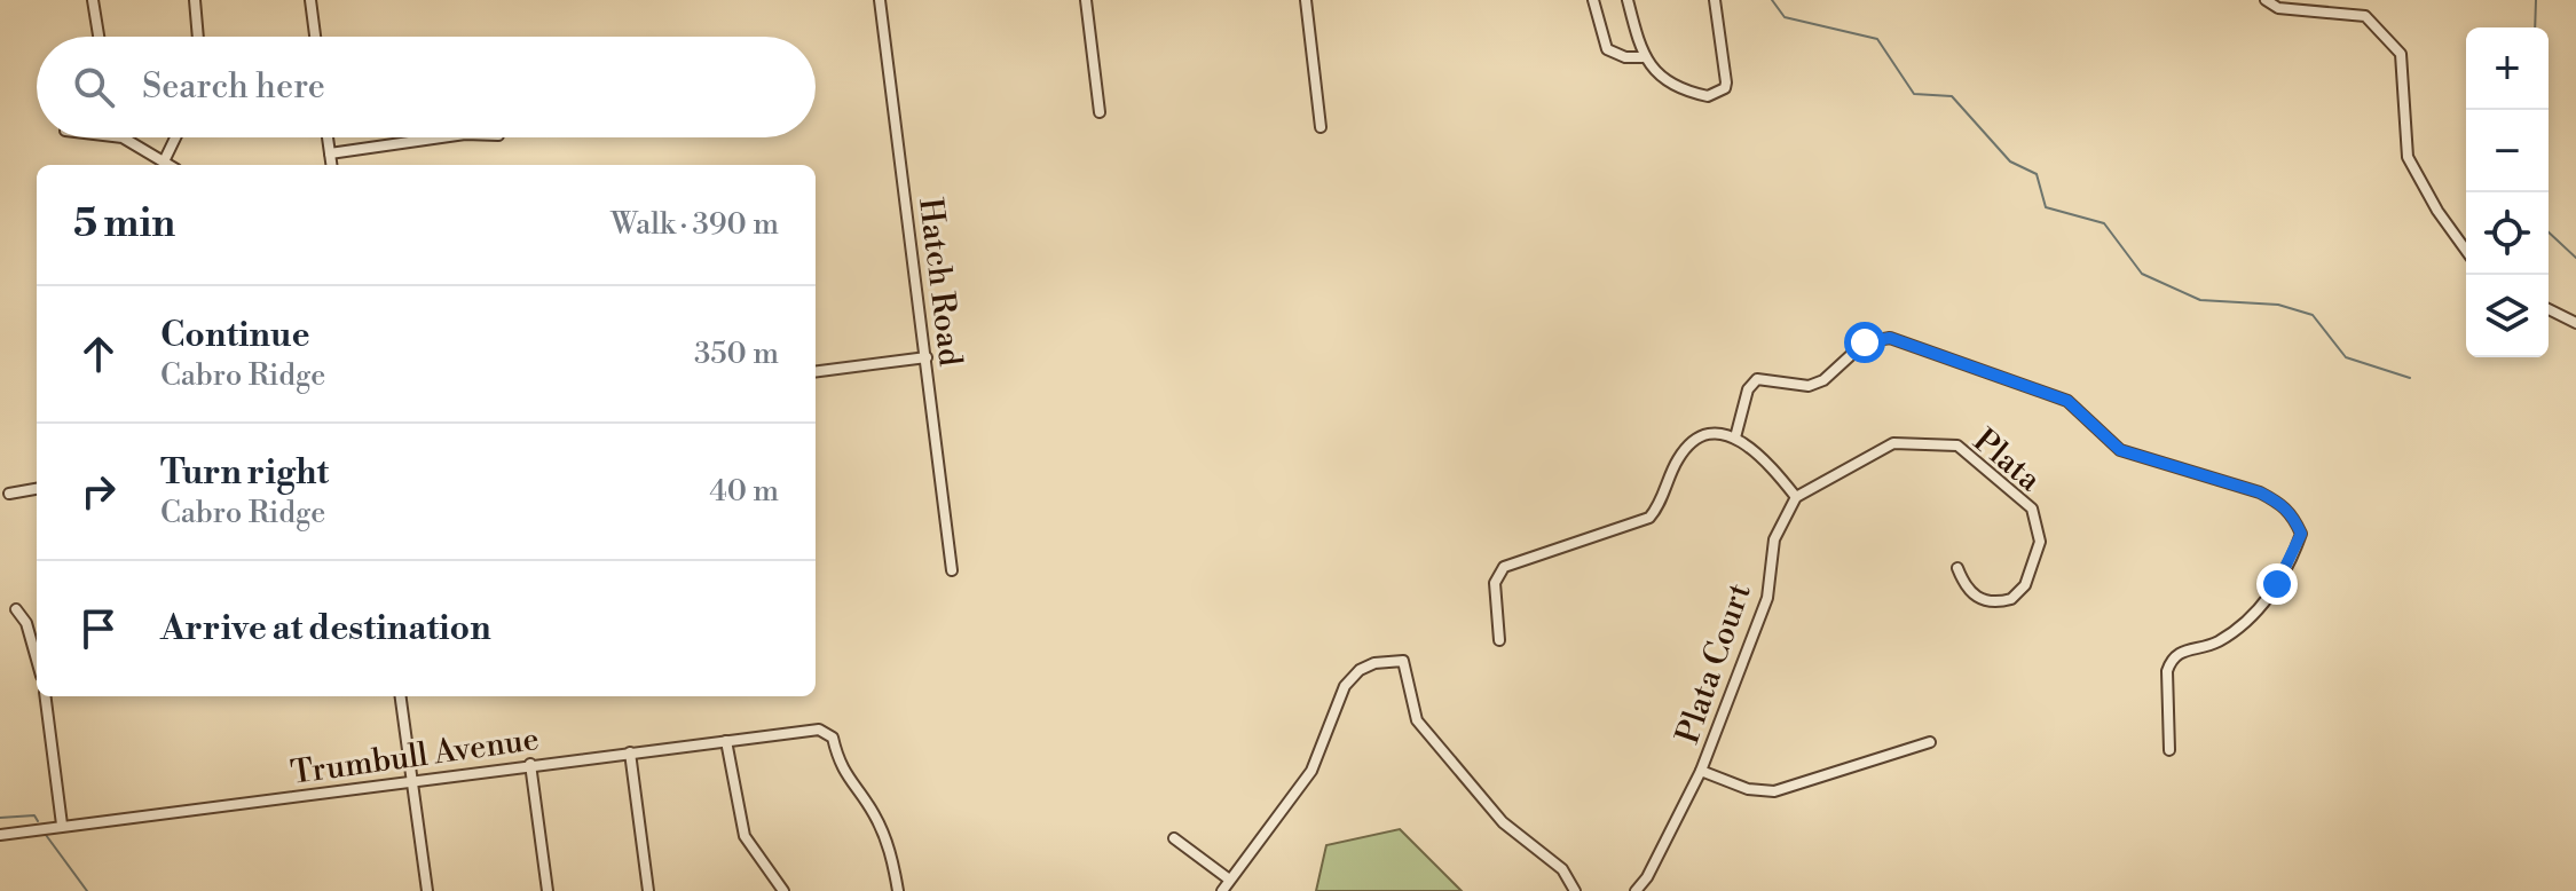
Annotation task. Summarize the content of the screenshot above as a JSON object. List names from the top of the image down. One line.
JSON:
{"streets":{"street":["Hatch Road","Plata","Plata Court","Trumbull Avenue"]},"crossings":[["Plata","Plata Court"]],"page":{"map_buttons":["+","−"],"search":"Search here","heading":["5 min","Walk · 390 m"],"list":[["Continue","Cabro Ridge","350 m"],["Turn right","Cabro Ridge","40 m"],"Arrive at destination"]}}
